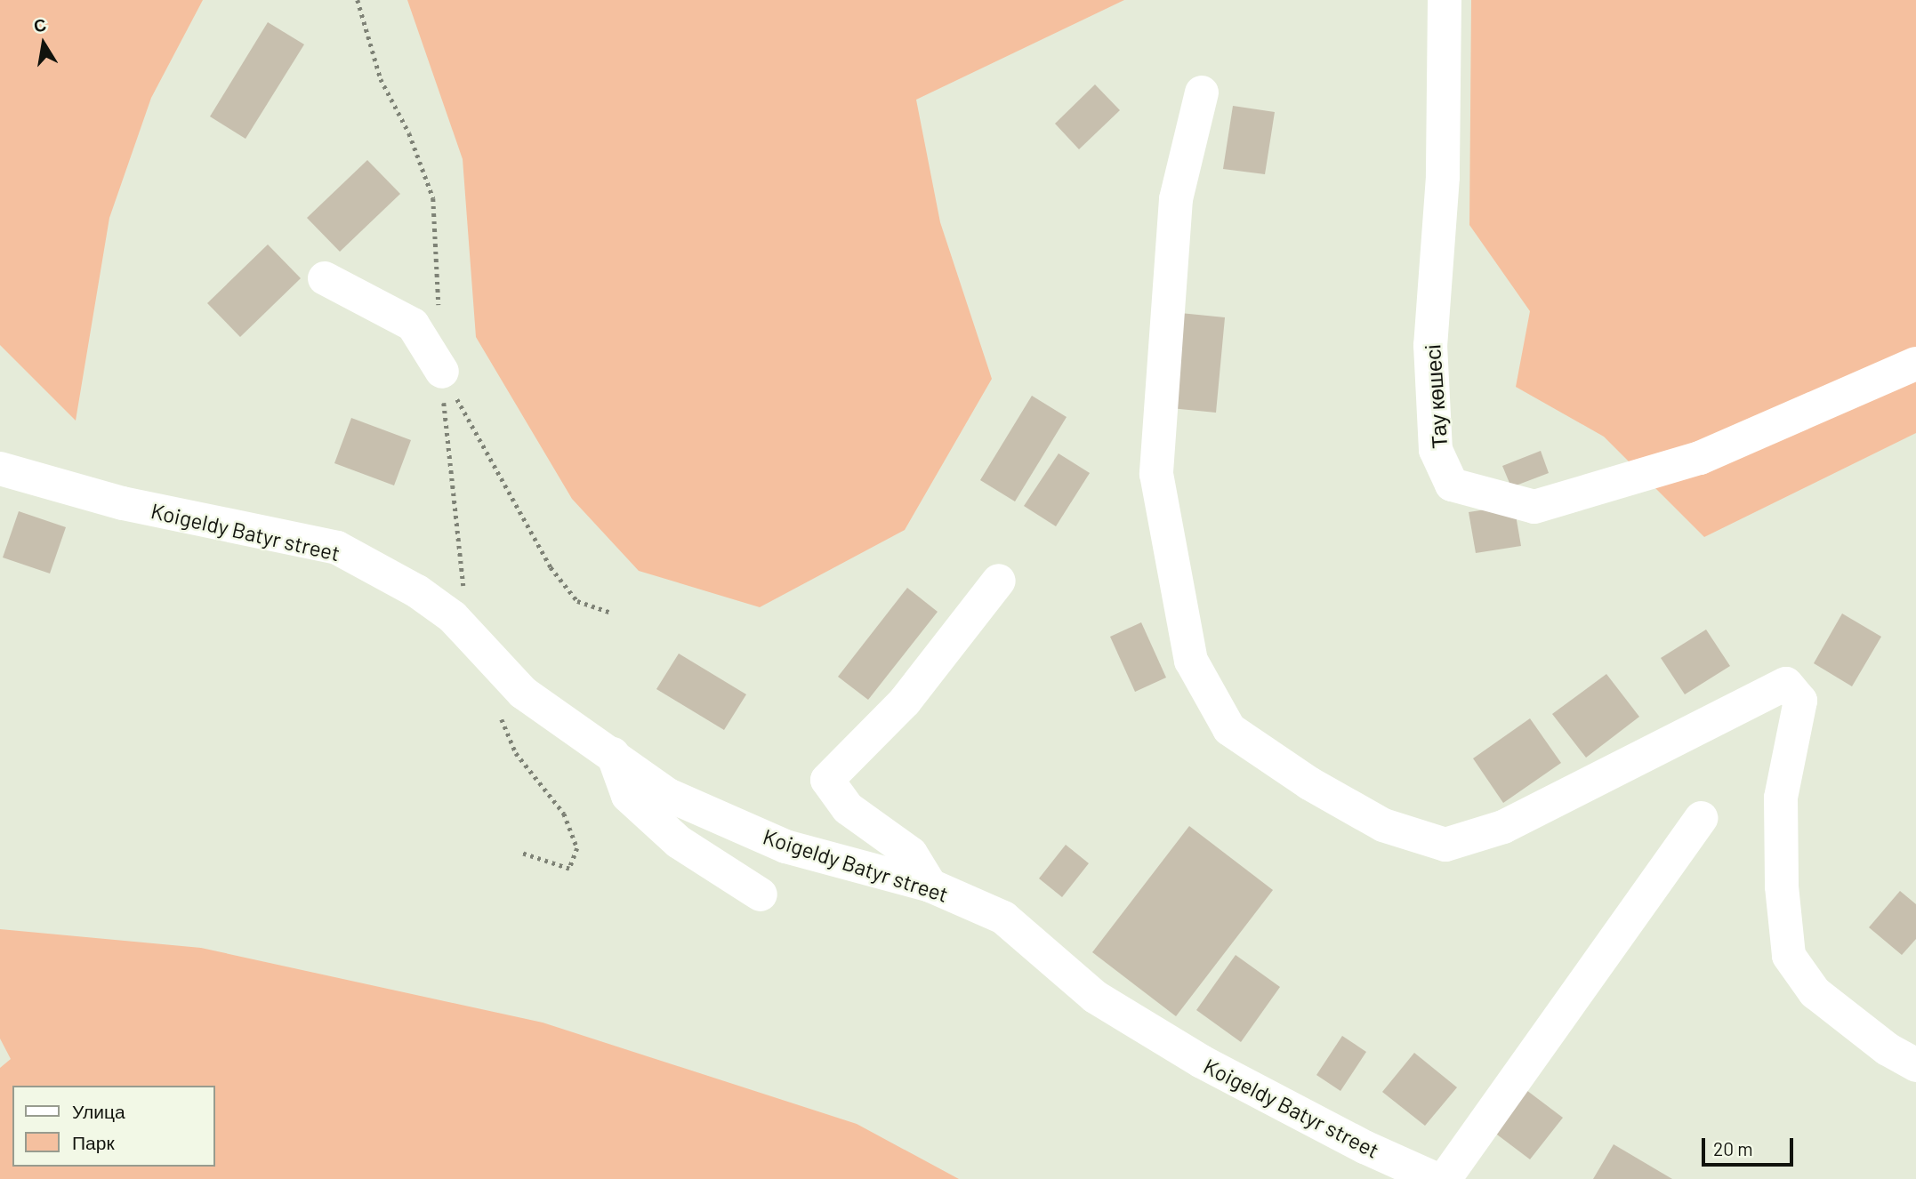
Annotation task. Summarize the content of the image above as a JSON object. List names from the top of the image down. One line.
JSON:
{"streets":{"street":["Тау көшесі","Koigeldy Batyr street"]},"legend":["Улица","Парк"],"scale_bar":"20 m","north":"top"}
